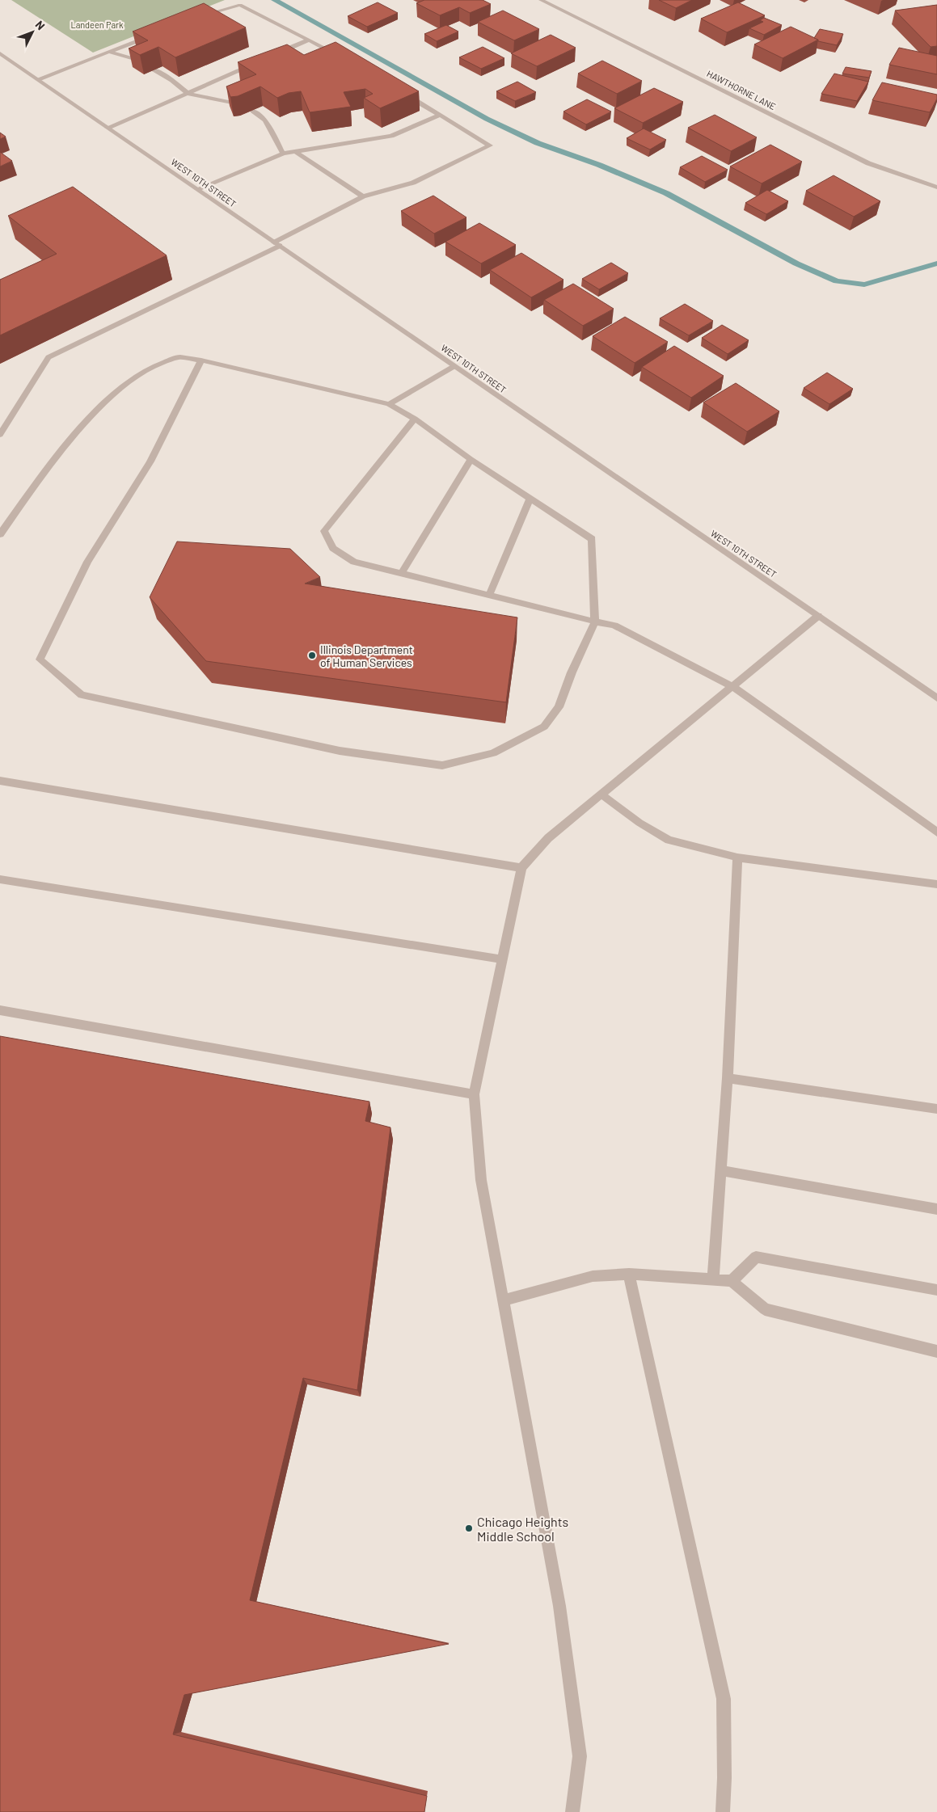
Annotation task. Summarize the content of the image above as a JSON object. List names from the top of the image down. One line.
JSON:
{"streets":{"street":["HAWTHORNE LANE","WEST 10TH STREET"]},"parks":["Landeen Park"],"places":["Illinois Department of Human Services","Chicago Heights Middle School"],"north":"top right"}
